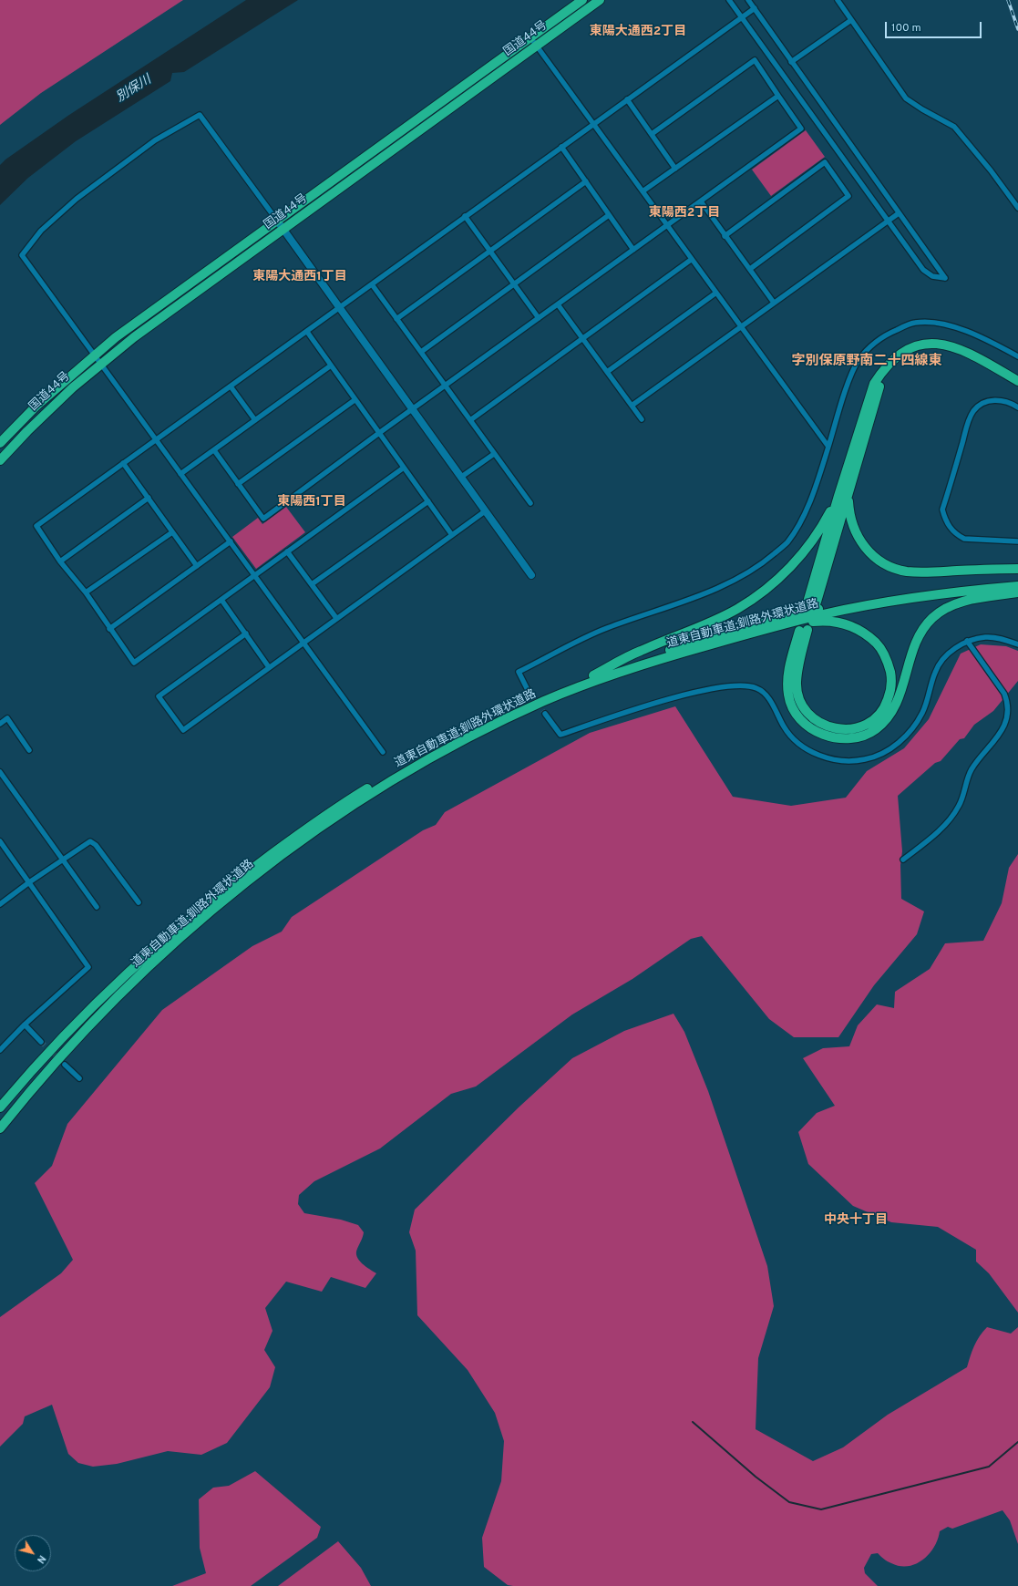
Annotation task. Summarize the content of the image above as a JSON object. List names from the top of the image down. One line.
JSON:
{"streets":{"highway":["国道44号","道東自動車道;釧路外環状道路"]},"districts":["東陽大通西2丁目","東陽西2丁目","東陽大通西1丁目","字別保原野南二十四線東","東陽西1丁目","中央十丁目"],"water":["別保川"],"scale_bar":"100 m","north":"bottom right"}
